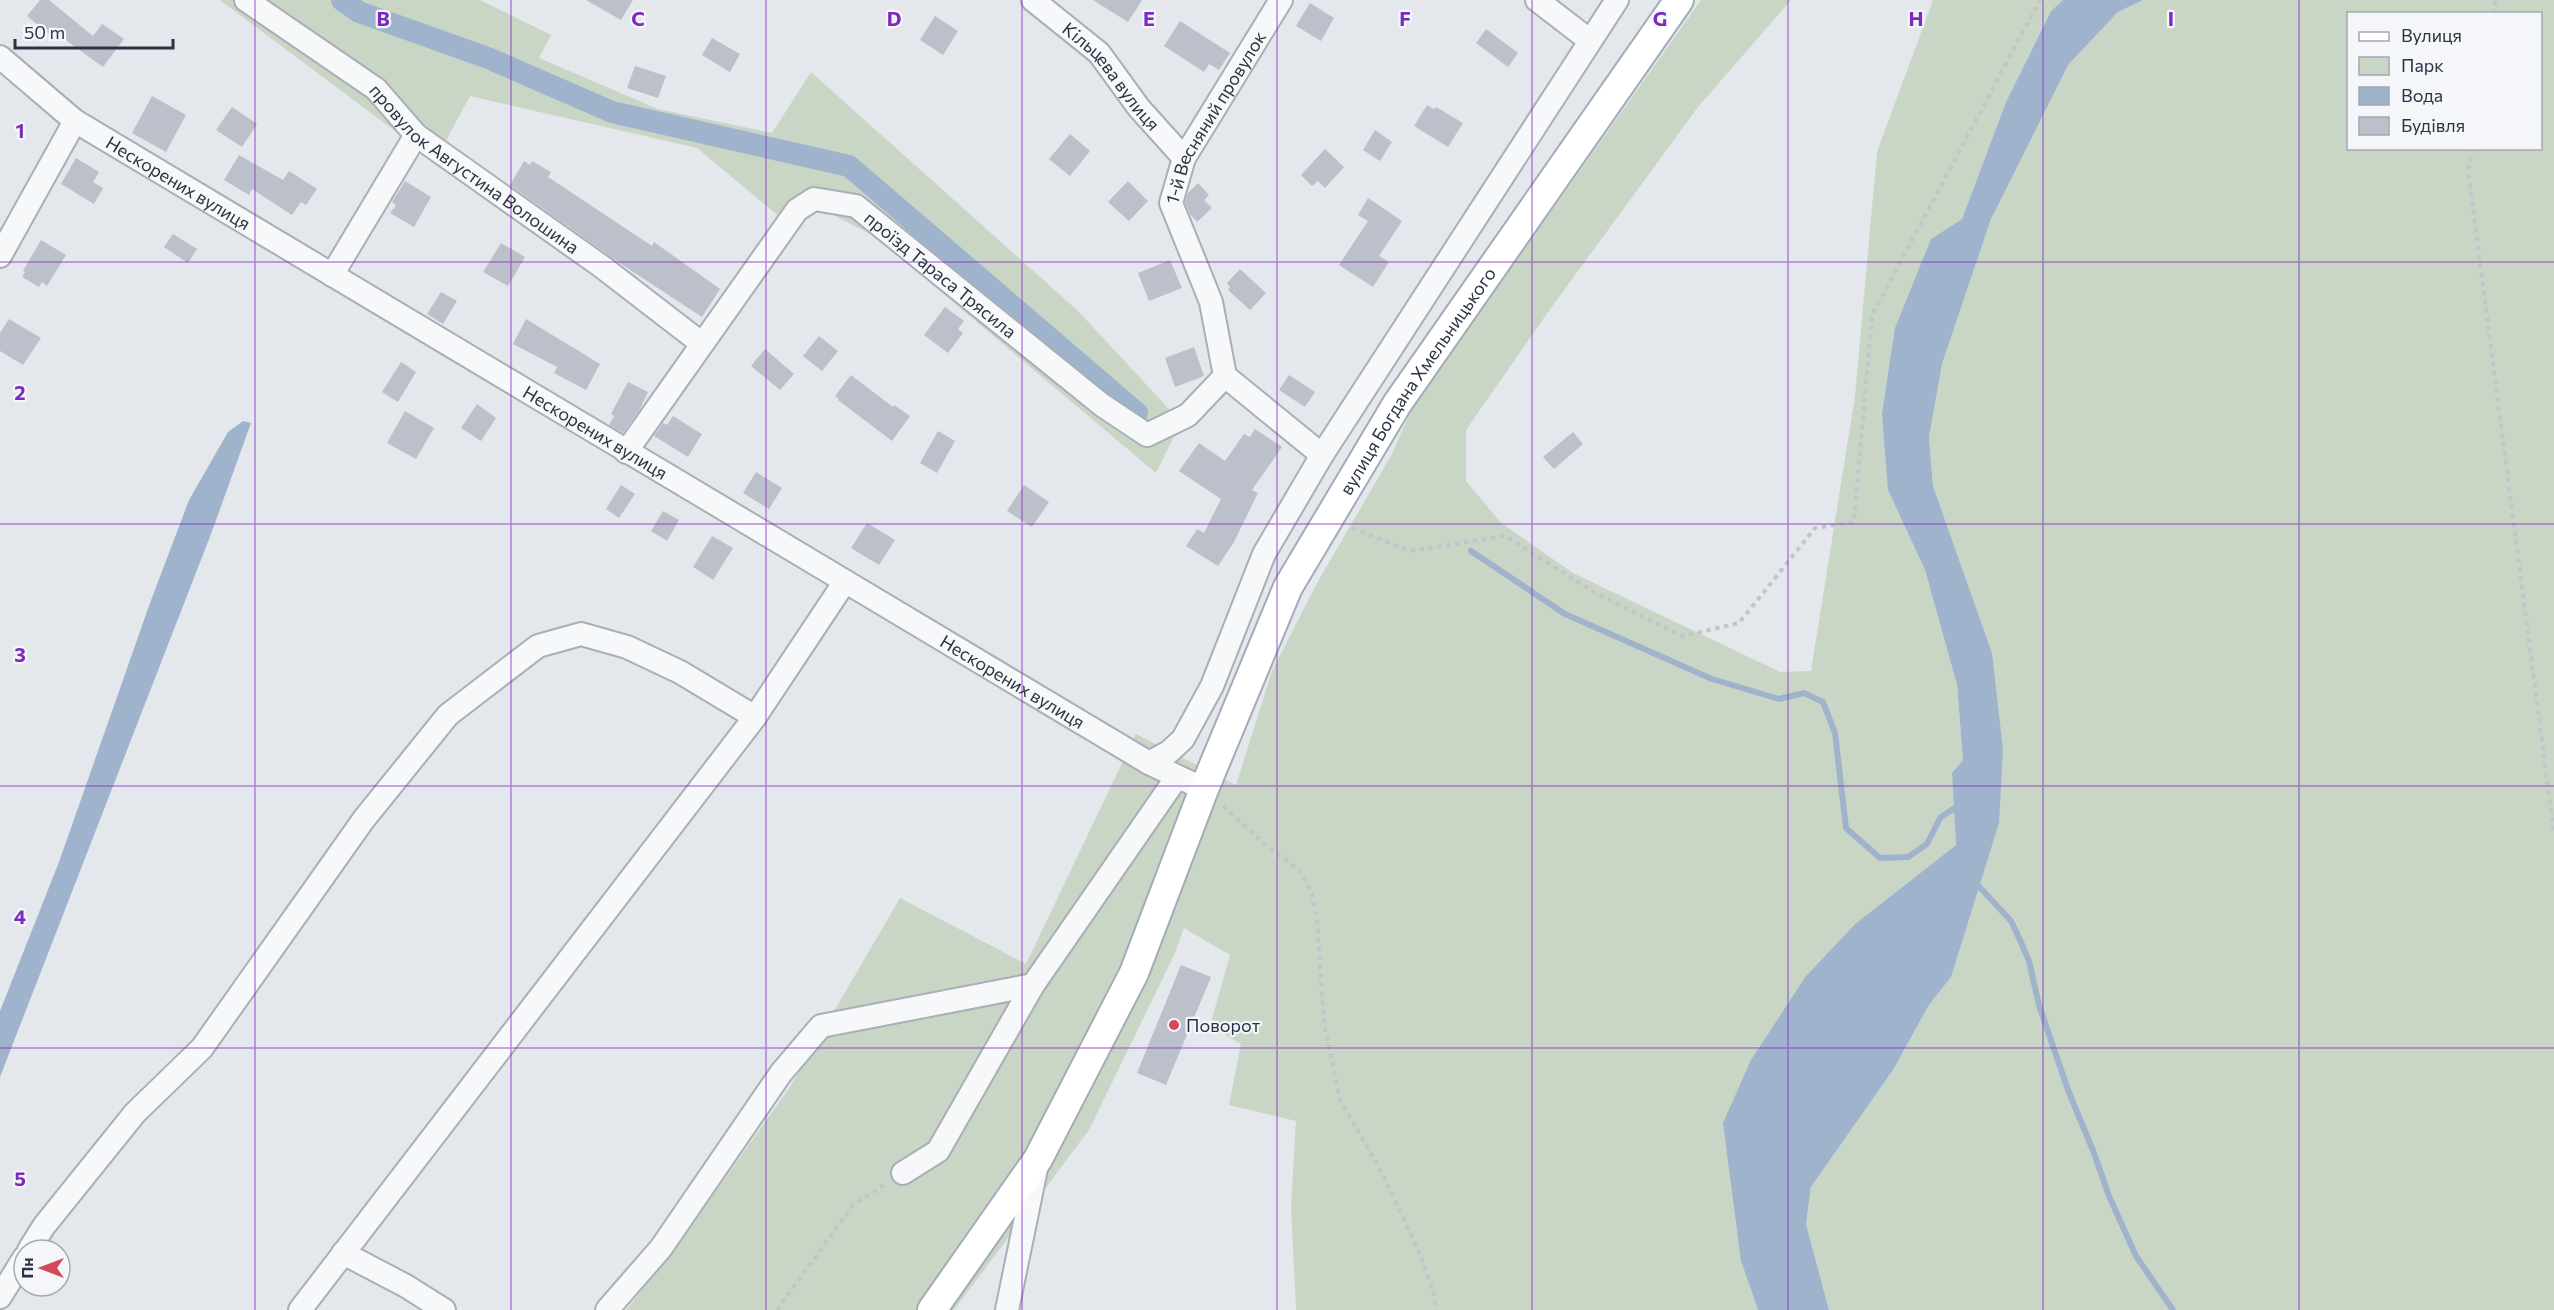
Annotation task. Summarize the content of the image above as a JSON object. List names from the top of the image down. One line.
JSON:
{"streets":{"main road":["вулиця Богдана Хмельницького"],"street":["Кільцева вулиця","1-й Весняний провулок","провулок Августина Волошина","Нескорених вулиця","проїзд Тараса Трясила"]},"crossings":[["Кільцева вулиця","1-й Весняний провулок"],["1-й Весняний провулок","проїзд Тараса Трясила"],["провулок Августина Волошина","проїзд Тараса Трясила"],["Нескорених вулиця","проїзд Тараса Трясила"],["Нескорених вулиця","вулиця Богдана Хмельницького"]],"places":["Поворот"],"legend":["Вулиця","Парк","Вода","Будівля"],"scale_bar":"50 m","north":"left","grid":{"columns":["B","C","D","E","F","G","H","I"],"rows":["1","2","3","4","5"]}}
